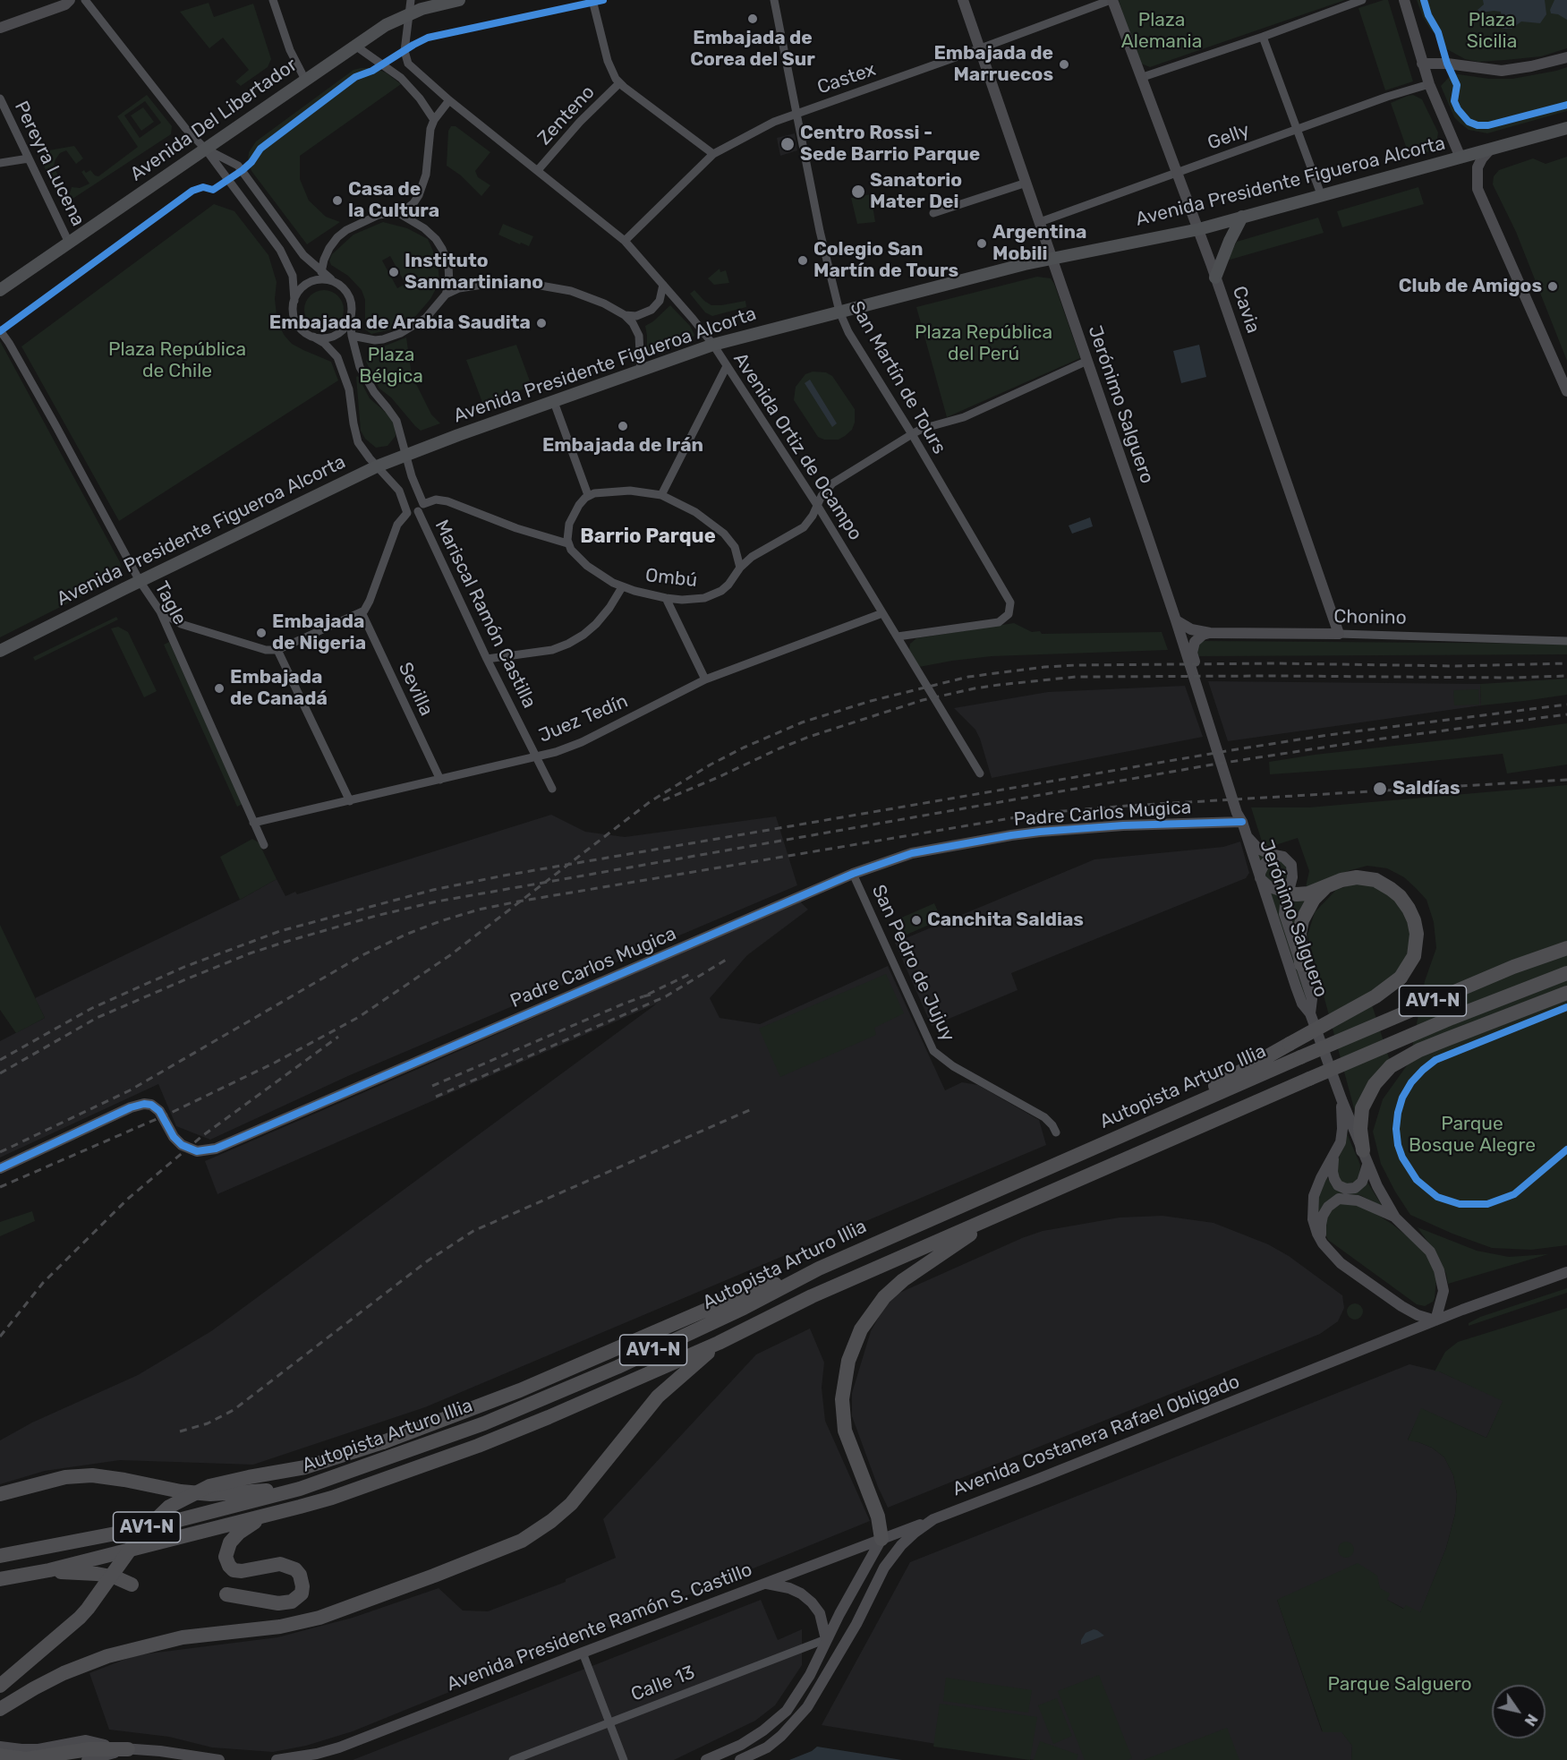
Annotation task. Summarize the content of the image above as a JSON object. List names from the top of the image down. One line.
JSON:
{"streets":{"highway":["AV1-N","Autopista Arturo Illia"],"main road":["Avenida Del Libertador","Avenida Presidente Figueroa Alcorta","Cavia","Jerónimo Salguero","Chonino","Padre Carlos Mugica","Avenida Costanera Rafael Obligado","Avenida Presidente Ramón S. Castillo"],"street":["Castex","Zenteno","Gelly","Pereyra Lucena","San Martín de Tours","Avenida Ortiz de Ocampo","Ombú","Tagle","Mariscal Ramón Castilla","Sevilla","Juez Tedín","San Pedro de Jujuy","Calle 13"]},"crossings":[["Castex","Cavia"],["Castex","San Martín de Tours"],["Castex","Jerónimo Salguero"],["Castex","Avenida Ortiz de Ocampo"],["Zenteno","Avenida Ortiz de Ocampo"],["Avenida Del Libertador","Pereyra Lucena"],["Avenida Del Libertador","Avenida Ortiz de Ocampo"],["Gelly","Cavia"],["Gelly","Jerónimo Salguero"],["Avenida Presidente Figueroa Alcorta","Cavia"],["Avenida Presidente Figueroa Alcorta","San Martín de Tours"],["Avenida Presidente Figueroa Alcorta","Jerónimo Salguero"],["Avenida Presidente Figueroa Alcorta","Avenida Ortiz de Ocampo"],["Avenida Presidente Figueroa Alcorta","Tagle"],["Avenida Presidente Figueroa Alcorta","Mariscal Ramón Castilla"],["Cavia","Chonino"],["San Martín de Tours","Avenida Ortiz de Ocampo"],["San Martín de Tours","Ombú"],["Jerónimo Salguero","Ombú"],["Jerónimo Salguero","Chonino"],["Jerónimo Salguero","Padre Carlos Mugica"],["Jerónimo Salguero","Avenida Costanera Rafael Obligado"],["Avenida Ortiz de Ocampo","Ombú"],["Avenida Ortiz de Ocampo","Juez Tedín"],["Tagle","Juez Tedín"],["Mariscal Ramón Castilla","Juez Tedín"],["Sevilla","Juez Tedín"],["Padre Carlos Mugica","San Pedro de Jujuy"],["Avenida Costanera Rafael Obligado","Avenida Presidente Ramón S. Castillo"]],"districts":["Barrio Parque"],"parks":["Plaza Alemania","Plaza Sicilia","Plaza República del Perú","Plaza República de Chile","Plaza Bélgica","Parque Bosque Alegre","Parque Salguero"],"places":["Embajada de Corea del Sur","Embajada de Marruecos","Centro Rossi - Sede Barrio Parque","Sanatorio Mater Dei","Casa de la Cultura","Argentina Mobili","Colegio San Martín de Tours","Instituto Sanmartiniano","Club de Amigos","Embajada de Arabia Saudita","Embajada de Irán","Embajada de Nigeria","Embajada de Canadá","Saldías","Canchita Saldias"],"north":"bottom right"}
